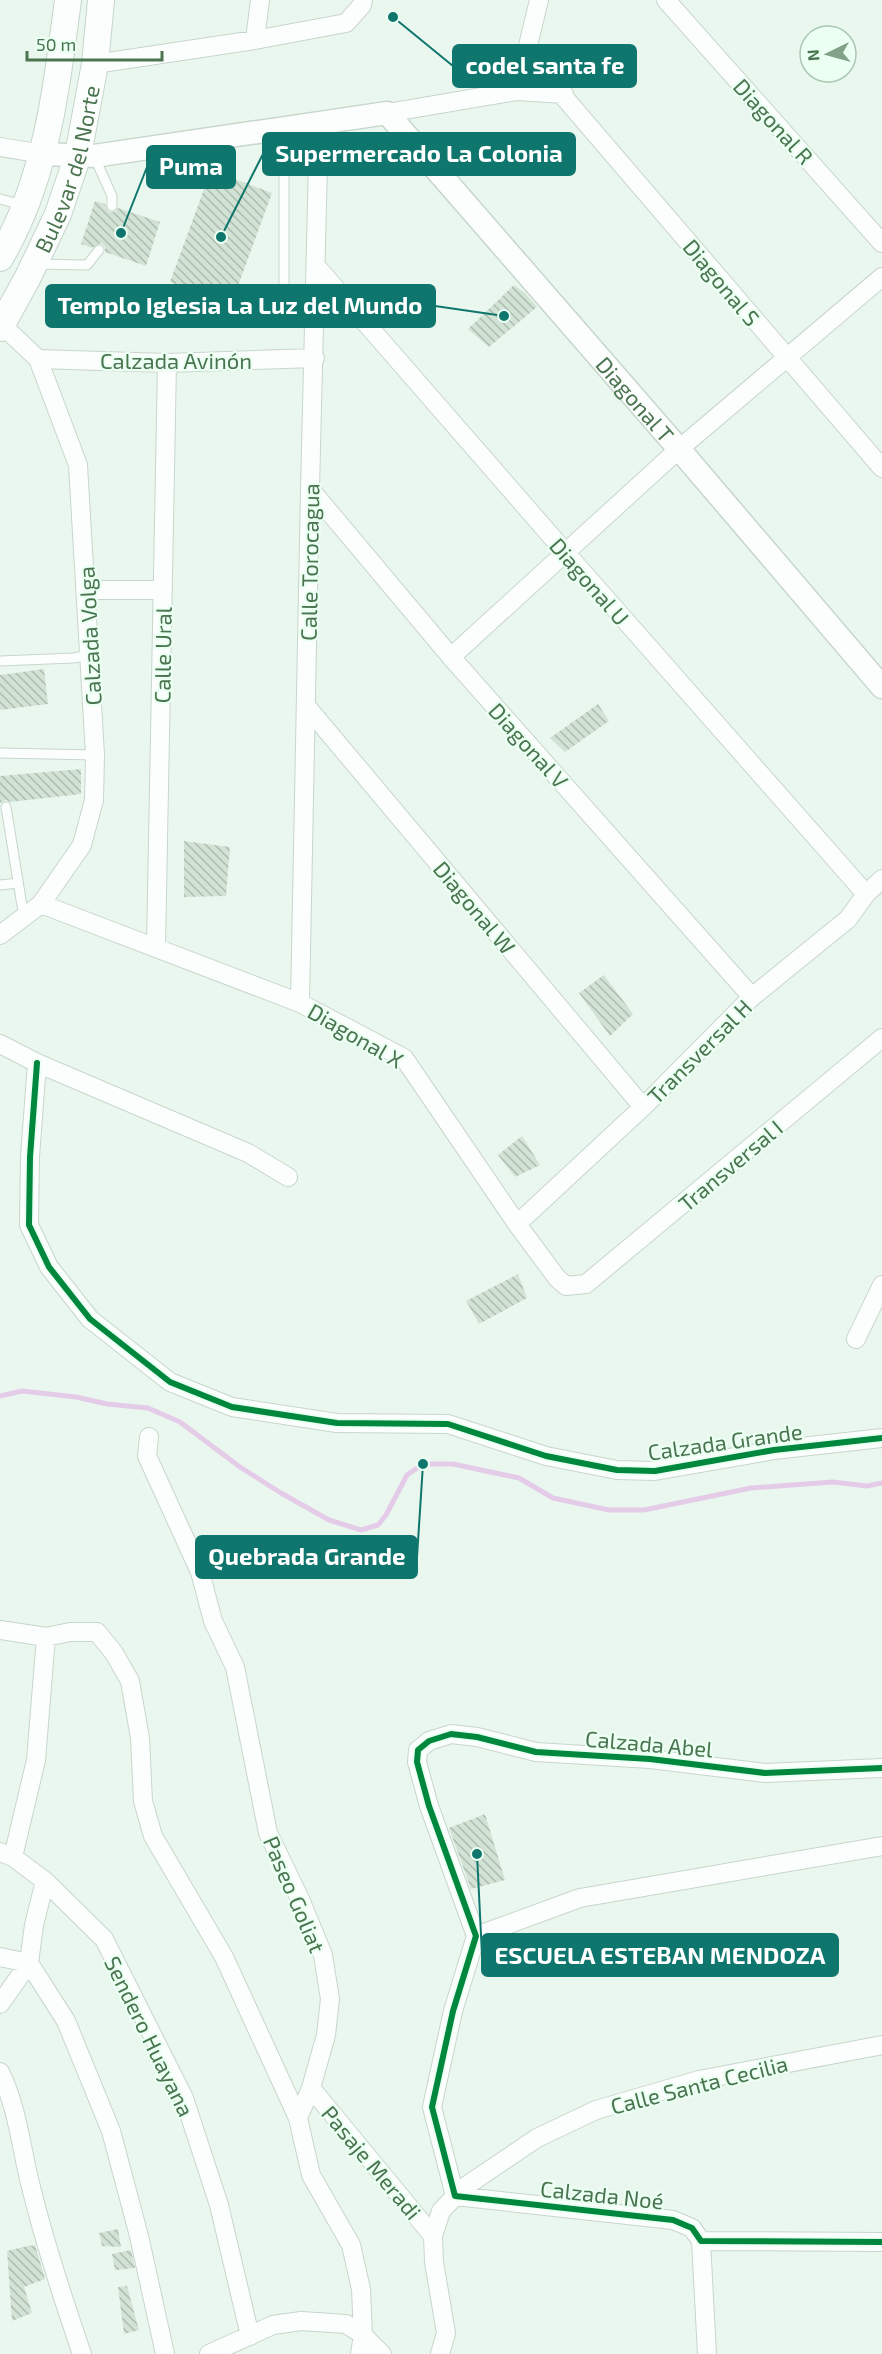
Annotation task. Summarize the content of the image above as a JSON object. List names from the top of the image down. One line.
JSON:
{"streets":{"main road":["Bulevar del Norte"],"street":["Diagonal R","Diagonal S","Calzada Avinón","Diagonal T","Calle Torocagua","Diagonal U","Calzada Volga","Calle Ural","Diagonal V","Diagonal W","Diagonal X","Transversal H","Transversal I","Calzada Grande","Calzada Abel","Paseo Goliat","Sendero Huayana","Calle Santa Cecilia","Pasaje Meradi","Calzada Noé"]},"crossings":[["Bulevar del Norte","Calzada Volga"],["Calzada Avinón","Calle Torocagua"],["Calzada Avinón","Calzada Volga"],["Calzada Avinón","Calle Ural"],["Calle Torocagua","Diagonal U"],["Calle Torocagua","Diagonal V"],["Calle Torocagua","Diagonal W"],["Calle Torocagua","Diagonal X"],["Diagonal U","Transversal H"],["Calzada Volga","Diagonal X"],["Calle Ural","Diagonal X"],["Diagonal V","Transversal H"],["Diagonal W","Transversal H"],["Diagonal X","Transversal H"],["Diagonal X","Transversal I"],["Paseo Goliat","Pasaje Meradi"],["Calle Santa Cecilia","Pasaje Meradi"],["Calle Santa Cecilia","Calzada Noé"]],"places":["codel santa fe","Puma","Supermercado La Colonia","Templo Iglesia La Luz del Mundo","Quebrada Grande","ESCUELA ESTEBAN MENDOZA"],"scale_bar":"50 m","north":"left"}
